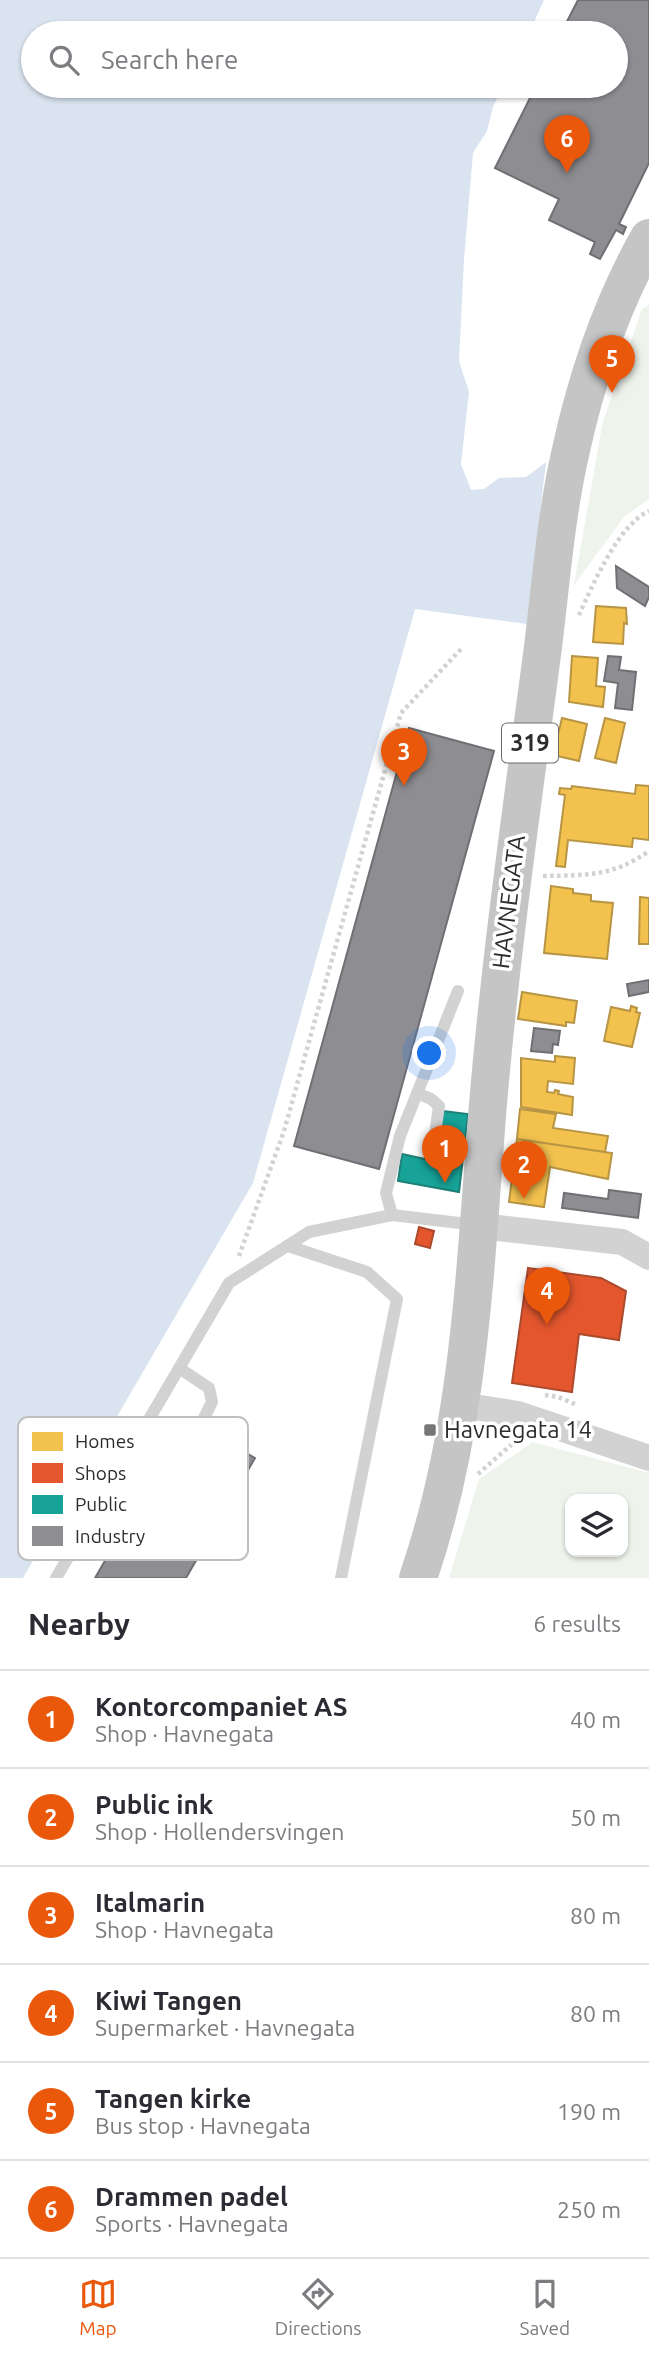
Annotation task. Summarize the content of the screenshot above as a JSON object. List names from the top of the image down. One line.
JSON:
{"streets":{"main road":["319","HAVNEGATA"]},"places":{"transit":["Havnegata 14"]},"legend":["Homes","Shops","Public","Industry"],"page":{"search":"Search here","pins":["6","5","3","1","2","4"],"heading":["Nearby","6 results"],"list":[{"mark":"1","name":"Kontorcompaniet AS","note":"Shop · Havnegata","value":"40 m"},{"mark":"2","name":"Public ink","note":"Shop · Hollendersvingen","value":"50 m"},{"mark":"3","name":"Italmarin","note":"Shop · Havnegata","value":"80 m"},{"mark":"4","name":"Kiwi Tangen","note":"Supermarket · Havnegata","value":"80 m"},{"mark":"5","name":"Tangen kirke","note":"Bus stop · Havnegata","value":"190 m"},{"mark":"6","name":"Drammen padel","note":"Sports · Havnegata","value":"250 m"}],"nav":["Map","Directions","Saved"]}}
